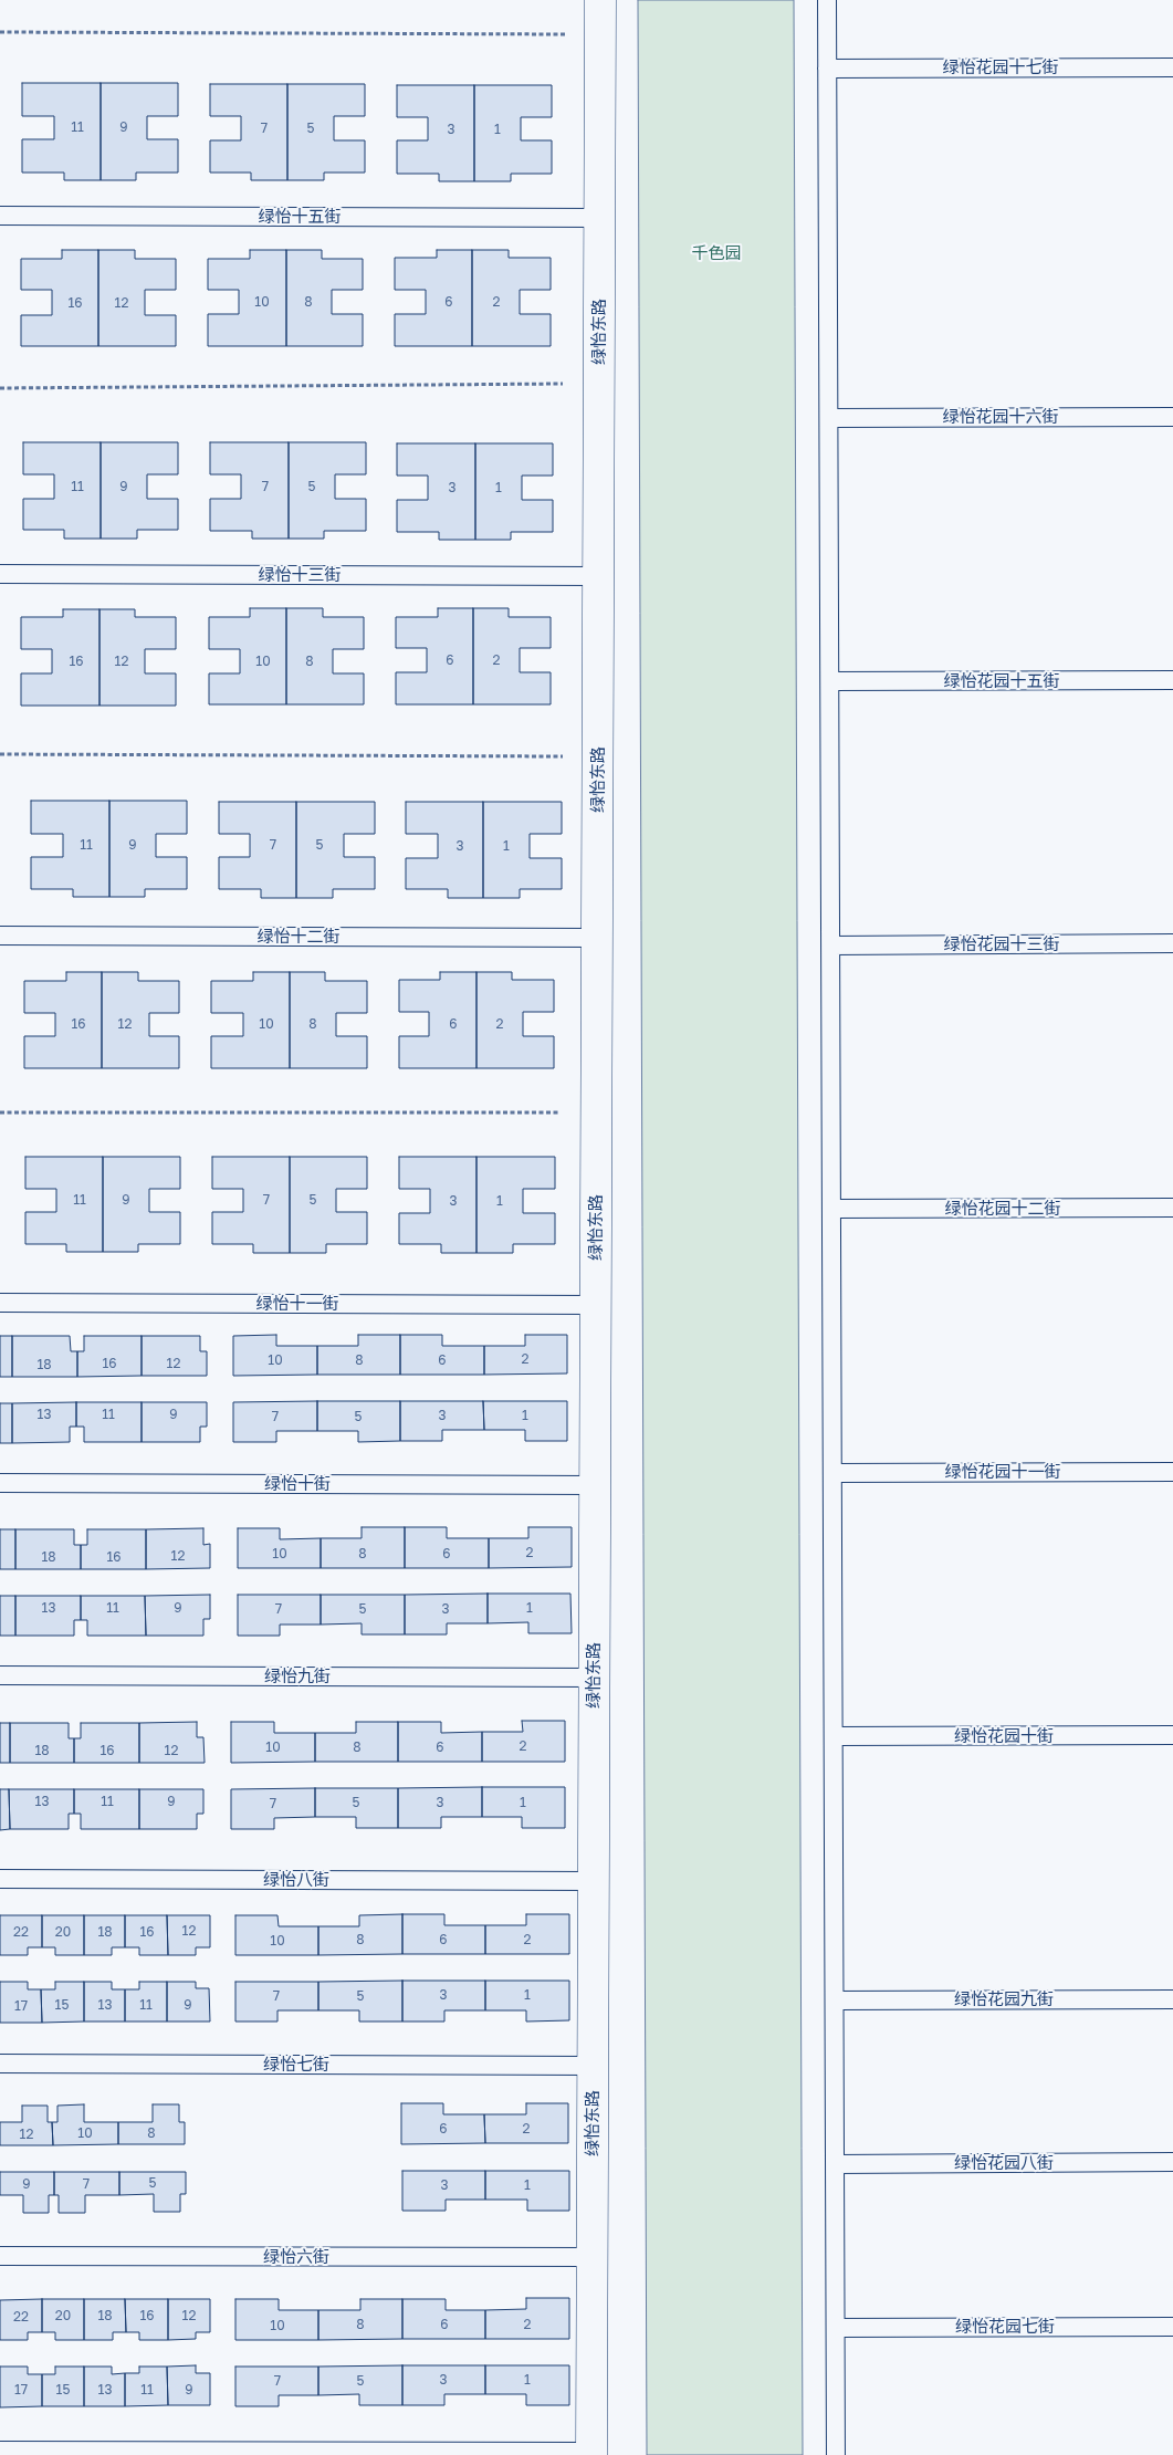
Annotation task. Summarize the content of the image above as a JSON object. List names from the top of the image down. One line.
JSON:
{"streets":{"street":["绿怡东路"],"lane":["绿怡花园十七街","绿怡十五街","绿怡花园十六街","绿怡十三街","绿怡花园十五街","绿怡十二街","绿怡花园十三街","绿怡花园十二街","绿怡十一街","绿怡花园十一街","绿怡十街","绿怡九街","绿怡花园十街","绿怡八街","绿怡花园九街","绿怡七街","绿怡花园八街","绿怡六街","绿怡花园七街"]},"crossings":[["绿怡十五街","绿怡东路"],["绿怡东路","绿怡十三街"],["绿怡东路","绿怡十二街"],["绿怡东路","绿怡十一街"],["绿怡东路","绿怡十街"],["绿怡东路","绿怡九街"],["绿怡东路","绿怡八街"],["绿怡东路","绿怡七街"],["绿怡东路","绿怡六街"]],"parks":["千色园"],"house_numbers":["11","9","7","5","3","1","10","8","6","2","16","12","11","9","7","5","3","1","6","2","16","12","10","8","11","9","7","5","3","1","16","12","10","8","6","2","11","9","7","5","3","1","2","10","8","6","16","12","18","13","11","9","3","1","7","5","2","10","8","6","12","18","16","13","11","9","1","7","5","3","2","10","8","6","18","16","12","13","11","9","5","3","1","7","12","22","20","18","16","8","6","2","10","3","1","7","5","15","13","11","9","17","6","2","10","8","12","5","9","7","3","1","20","18","16","12","22","8","6","2","10","3","1","7","5","17","15","13","11","9"]}
